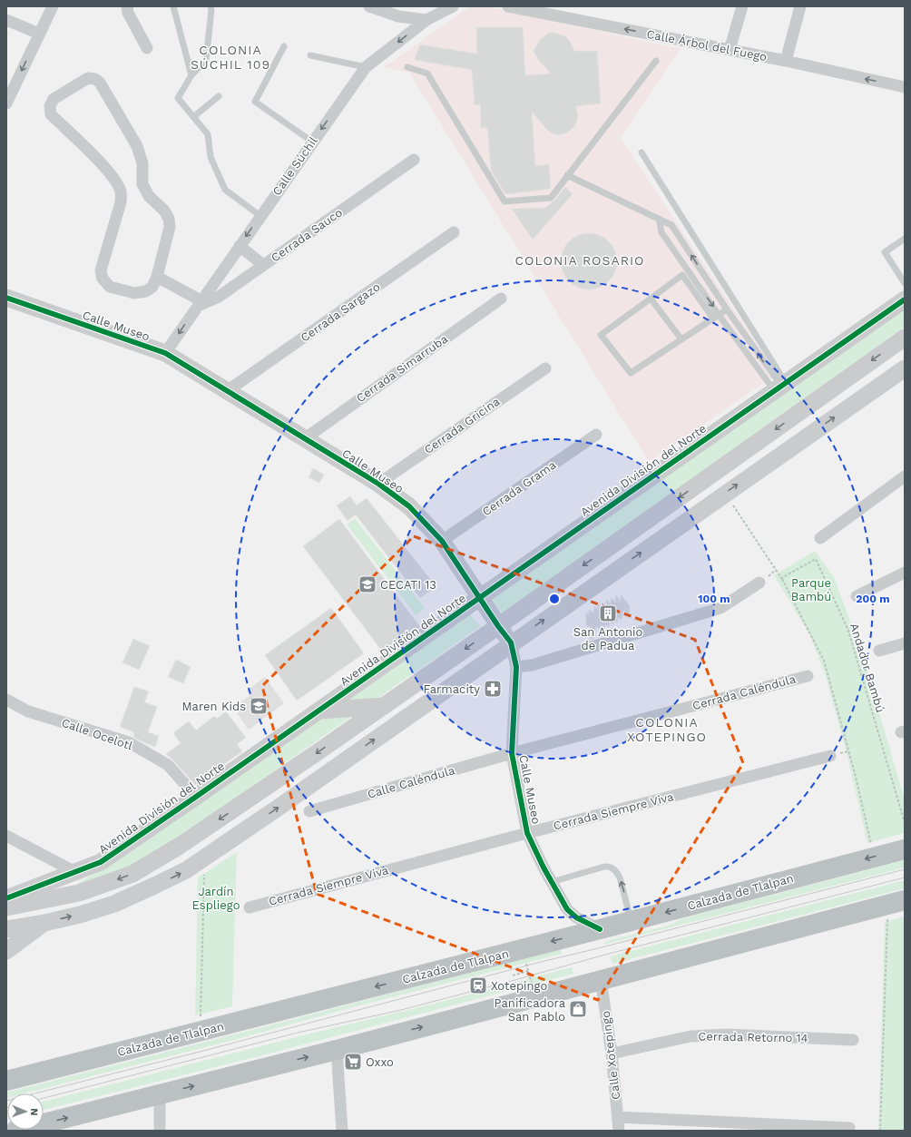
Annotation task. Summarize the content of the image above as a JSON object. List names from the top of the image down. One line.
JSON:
{"streets":{"highway":["Calzada de Tlalpan"],"main road":["Calle Museo","Avenida División del Norte"],"street":["Calle Árbol del Fuego","Calle Súchil","Cerrada Sauco","Cerrada Sargazo","Cerrada Simarruba","Cerrada Gricina","Cerrada Grama","Cerrada Caléndula","Calle Ocelotl","Calle Caléndula","Cerrada Siempre Viva","Cerrada Retorno 14","Calle Xotepingo"],"path":["Andador Bambú"]},"crossings":[["Calle Súchil","Cerrada Sauco"],["Calle Súchil","Calle Museo"],["Cerrada Sargazo","Calle Museo"],["Calle Museo","Cerrada Simarruba"],["Calle Museo","Cerrada Gricina"],["Calle Museo","Avenida División del Norte"],["Calle Museo","Cerrada Grama"],["Calle Museo","Cerrada Caléndula"],["Calle Museo","Calle Caléndula"],["Calle Museo","Cerrada Siempre Viva"],["Calle Museo","Calzada de Tlalpan"],["Avenida División del Norte","Calle Ocelotl"],["Cerrada Caléndula","Calle Caléndula"],["Cerrada Retorno 14","Calle Xotepingo"]],"one_way":["Calle Árbol del Fuego","Calle Súchil"],"districts":["COLONIA SÚCHIL 109","COLONIA ROSARIO","COLONIA XOTEPINGO"],"parks":["Parque Bambú","Jardín Espliego"],"places":{"school or university":["CECATI 13","Maren Kids"],"building":["San Antonio de Padua"],"pharmacy":["Farmacity"],"station":["Xotepingo"],"shop":["Panificadora San Pablo"],"supermarket":["Oxxo"]},"north":"right","rings":["100 m","200 m"]}
